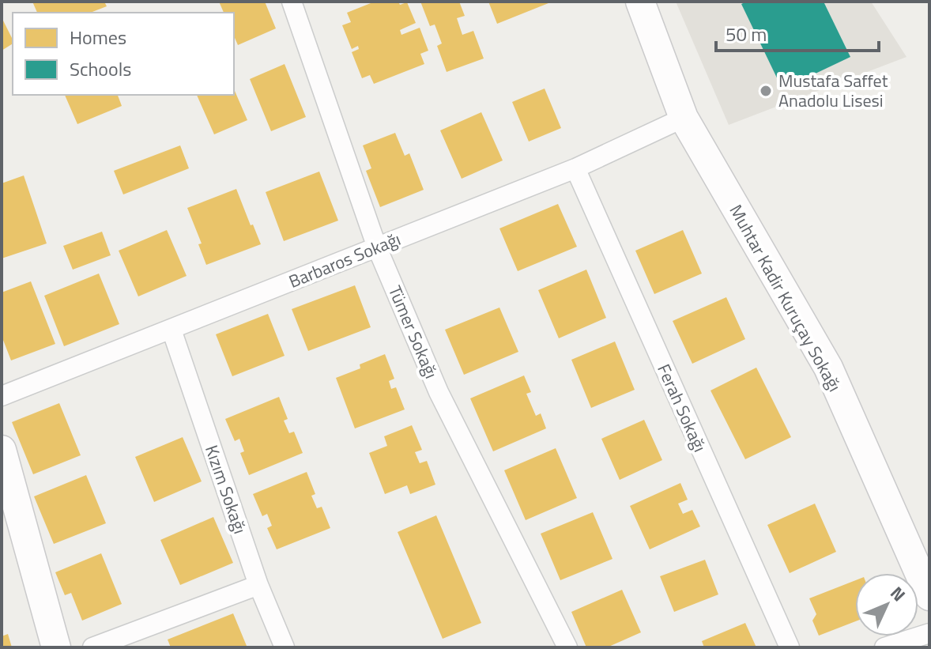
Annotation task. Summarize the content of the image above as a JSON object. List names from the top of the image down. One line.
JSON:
{"streets":{"street":["Barbaros Sokağı","Muhtar Kadir Kuruçay Sokağı","Tümer Sokağı","Ferah Sokağı","Kızım Sokağı"]},"crossings":[["Barbaros Sokağı","Muhtar Kadir Kuruçay Sokağı"],["Barbaros Sokağı","Tümer Sokağı"],["Barbaros Sokağı","Ferah Sokağı"],["Barbaros Sokağı","Kızım Sokağı"]],"places":["Mustafa Saffet Anadolu Lisesi"],"legend":["Homes","Schools"],"scale_bar":"50 m","north":"top right"}
